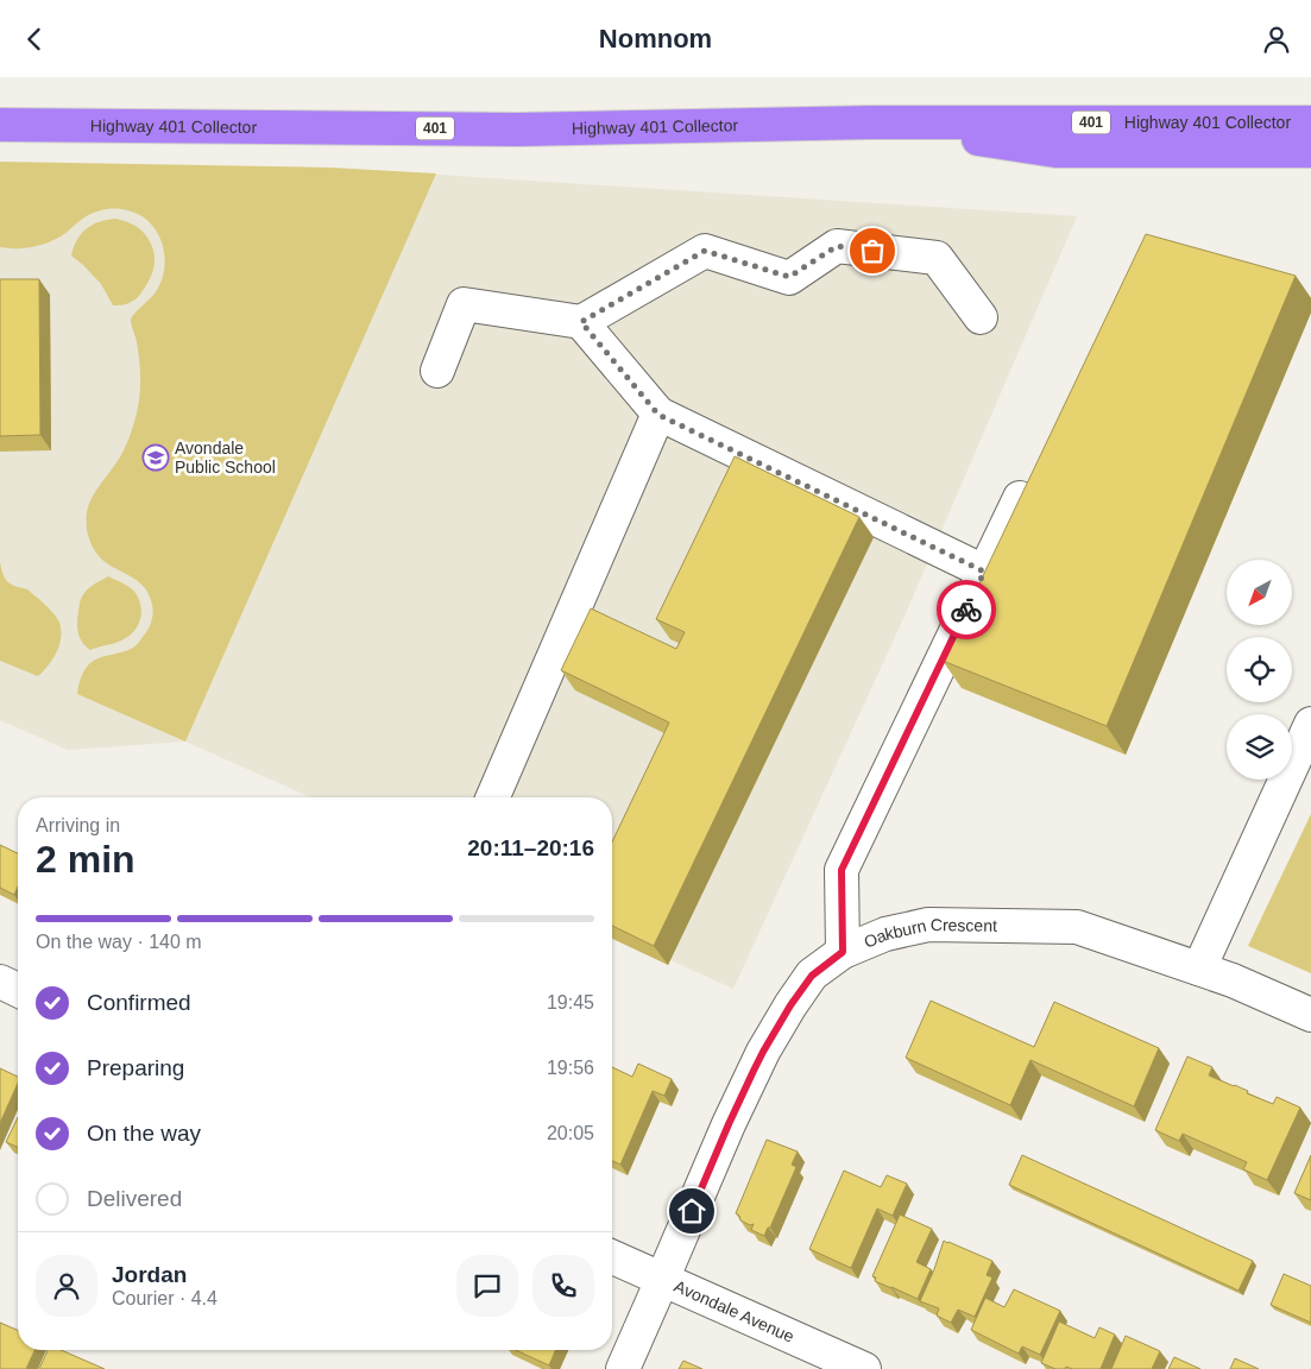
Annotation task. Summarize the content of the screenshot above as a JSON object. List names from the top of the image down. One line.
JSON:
{"streets":{"highway":["401","Highway 401 Collector"],"street":["Oakburn Crescent","Avondale Avenue"]},"crossings":[["Oakburn Crescent","Avondale Avenue"]],"places":{"school or university":["Avondale Public School"]},"north":"bottom left","page":{"header":"Nomnom","heading":["2 min","Arriving in","20:11–20:16"],"panel":["Jordan","Courier · 4.4"],"bar":"On the way · 140 m","list":[["Confirmed","19:45"],["Preparing","19:56"],["On the way","20:05"],"Delivered"]}}
